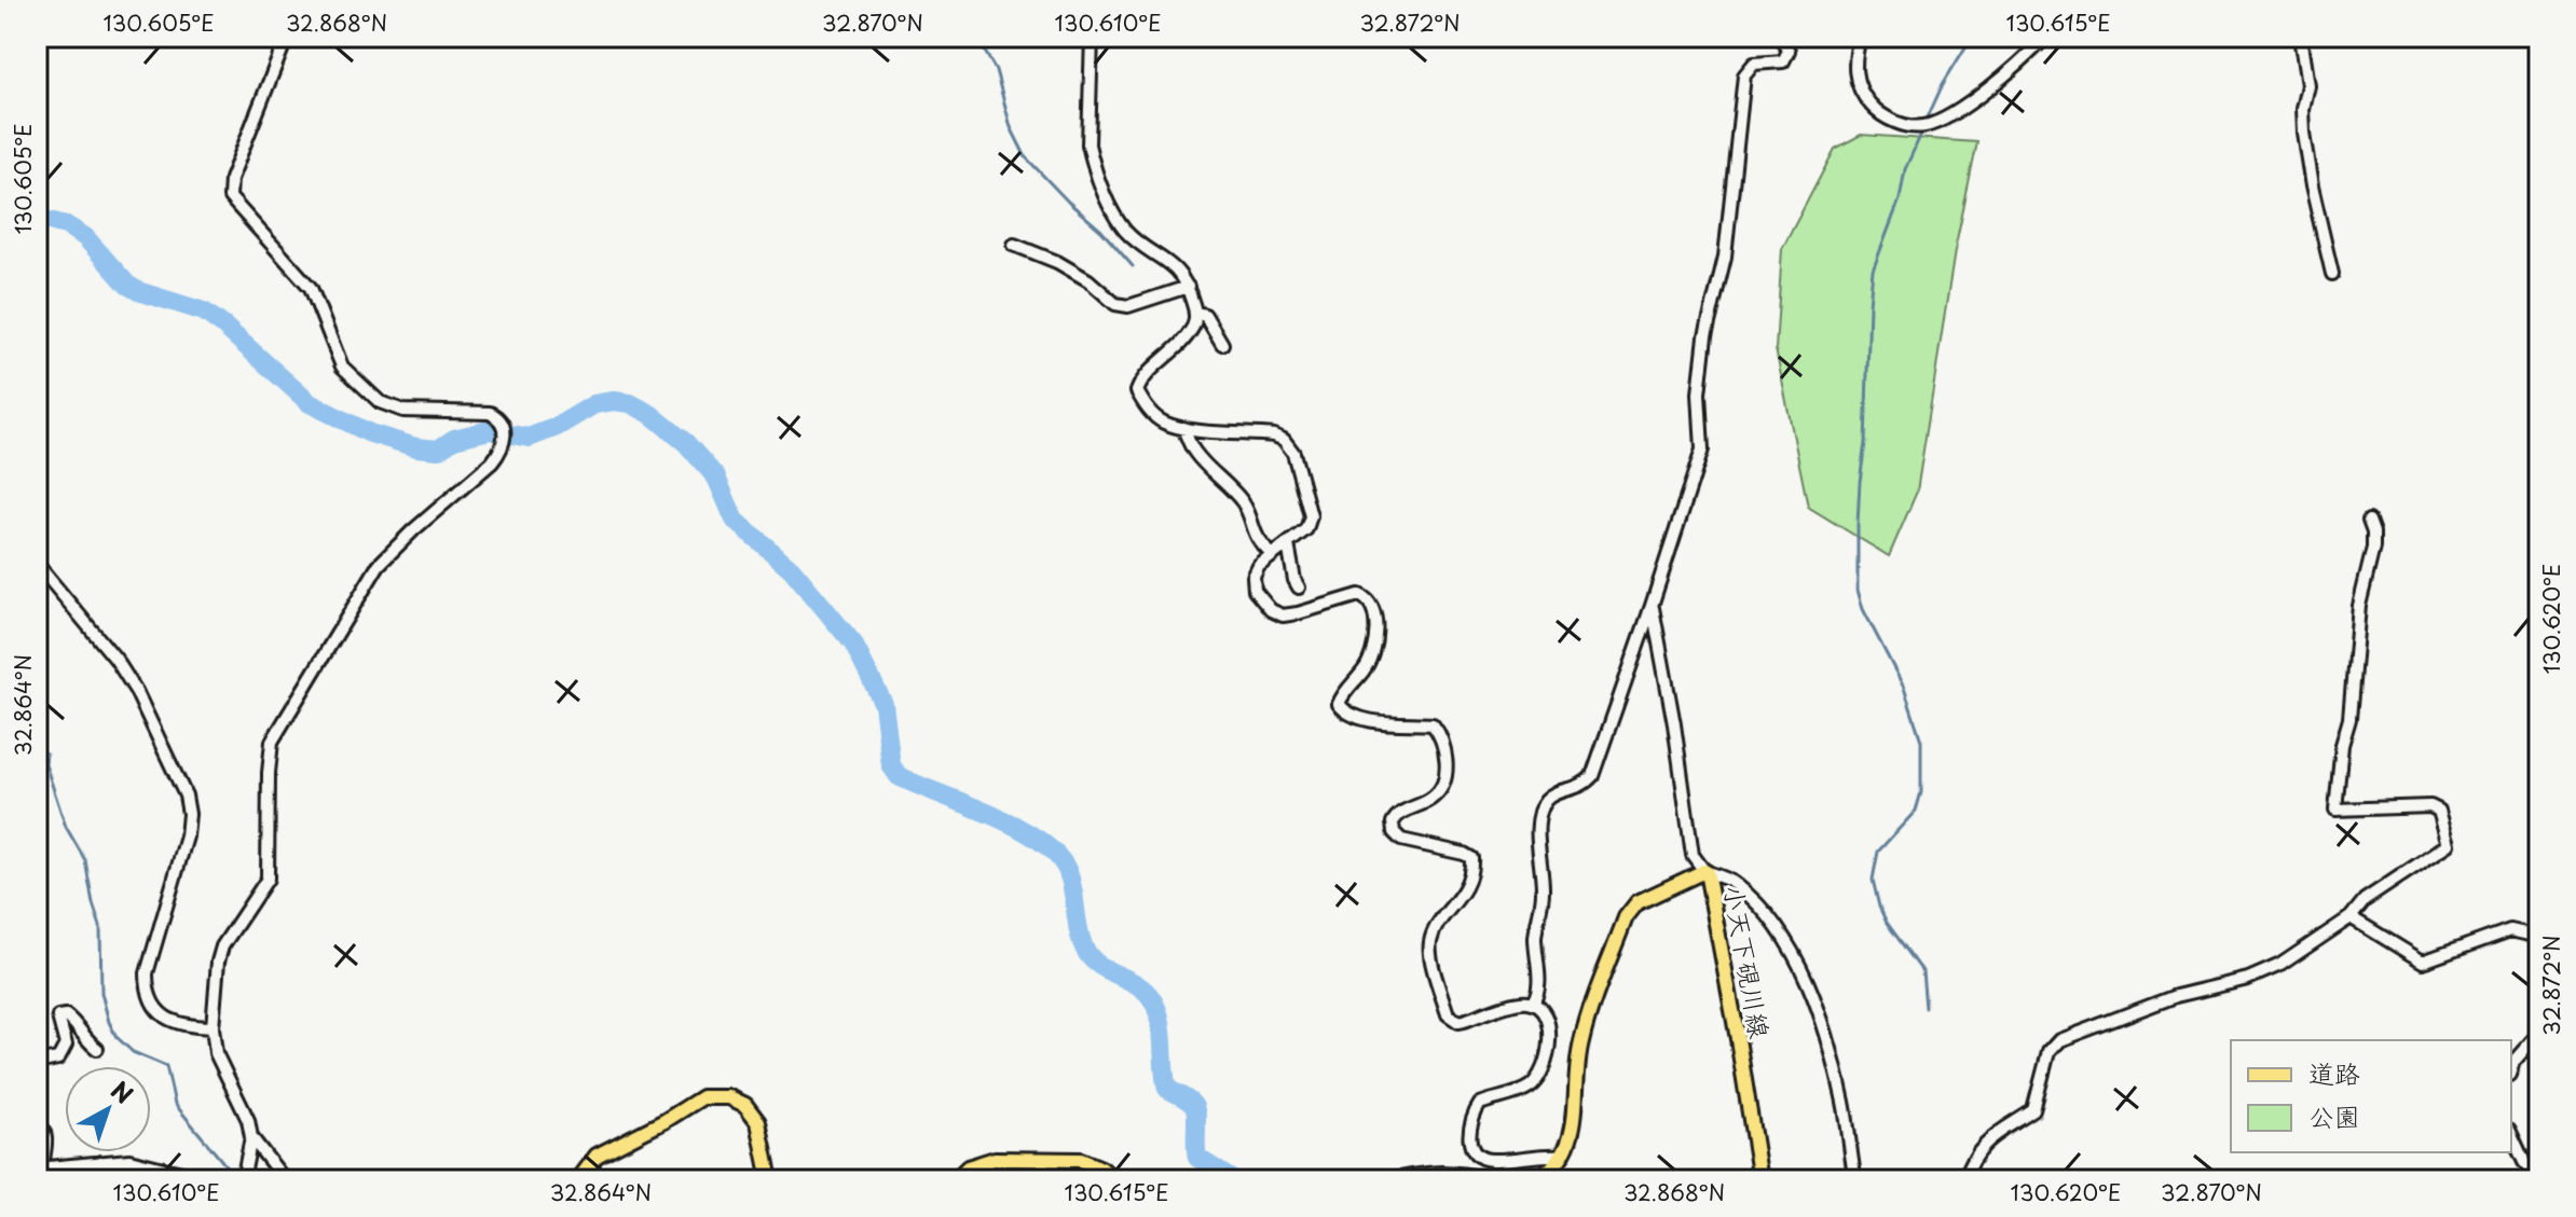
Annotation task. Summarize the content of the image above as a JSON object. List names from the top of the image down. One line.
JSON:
{"streets":{"main road":["小天下硯川線"]},"legend":["道路","公園"],"north":"top right","coordinates":["130.605°E","32.868°N","32.870°N","130.610°E","32.872°N","130.615°E","130.620°E","32.864°N"]}
